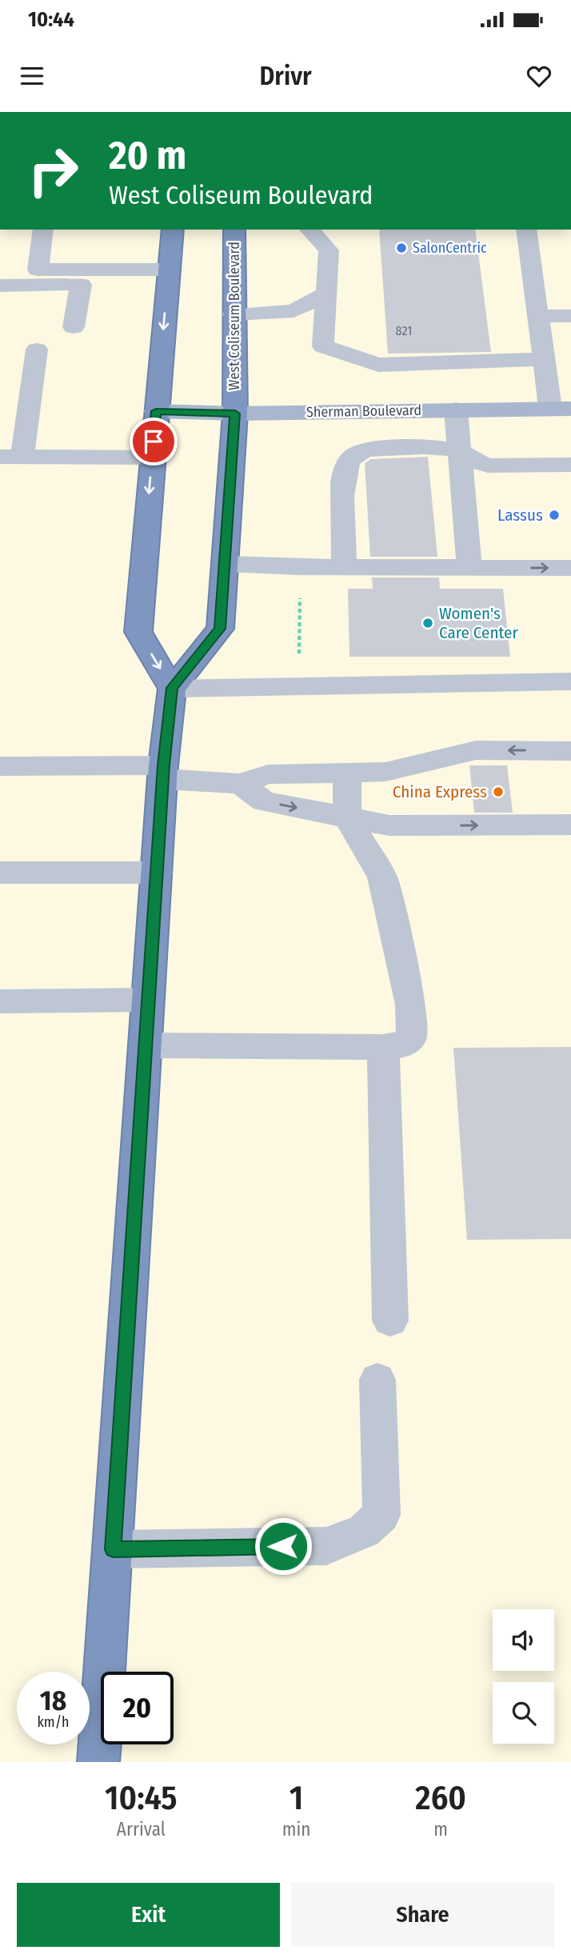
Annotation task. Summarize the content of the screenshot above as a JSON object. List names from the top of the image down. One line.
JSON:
{"streets":{"highway":["West Coliseum Boulevard"],"main road":["Sherman Boulevard"]},"crossings":[["West Coliseum Boulevard","Sherman Boulevard"]],"places":["SalonCentric","Lassus","Women's Care Center","China Express"],"house_numbers":["821"],"page":{"status":"10:44","header":"Drivr","turn":["20 m","West Coliseum Boulevard"],"speed":"18 km/h","limit":"20","eta":["10:45","Arrival","1","min","260","m"],"buttons":["Exit","Share"]}}
